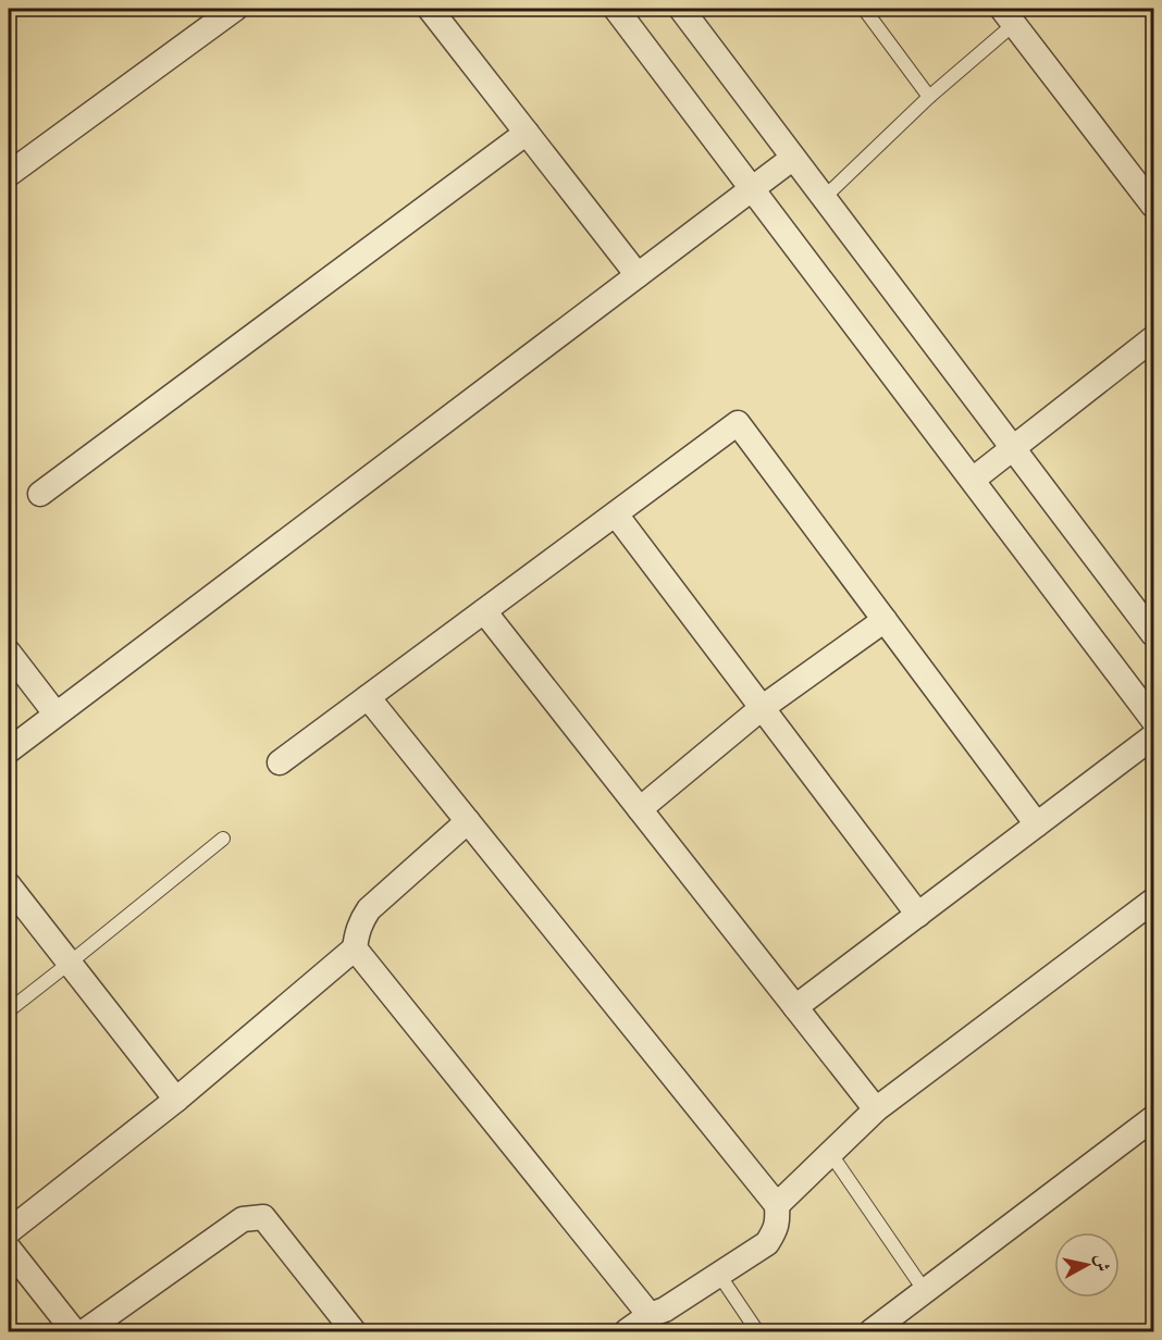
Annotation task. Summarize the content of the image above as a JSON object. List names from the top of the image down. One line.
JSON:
{"north":"right"}
